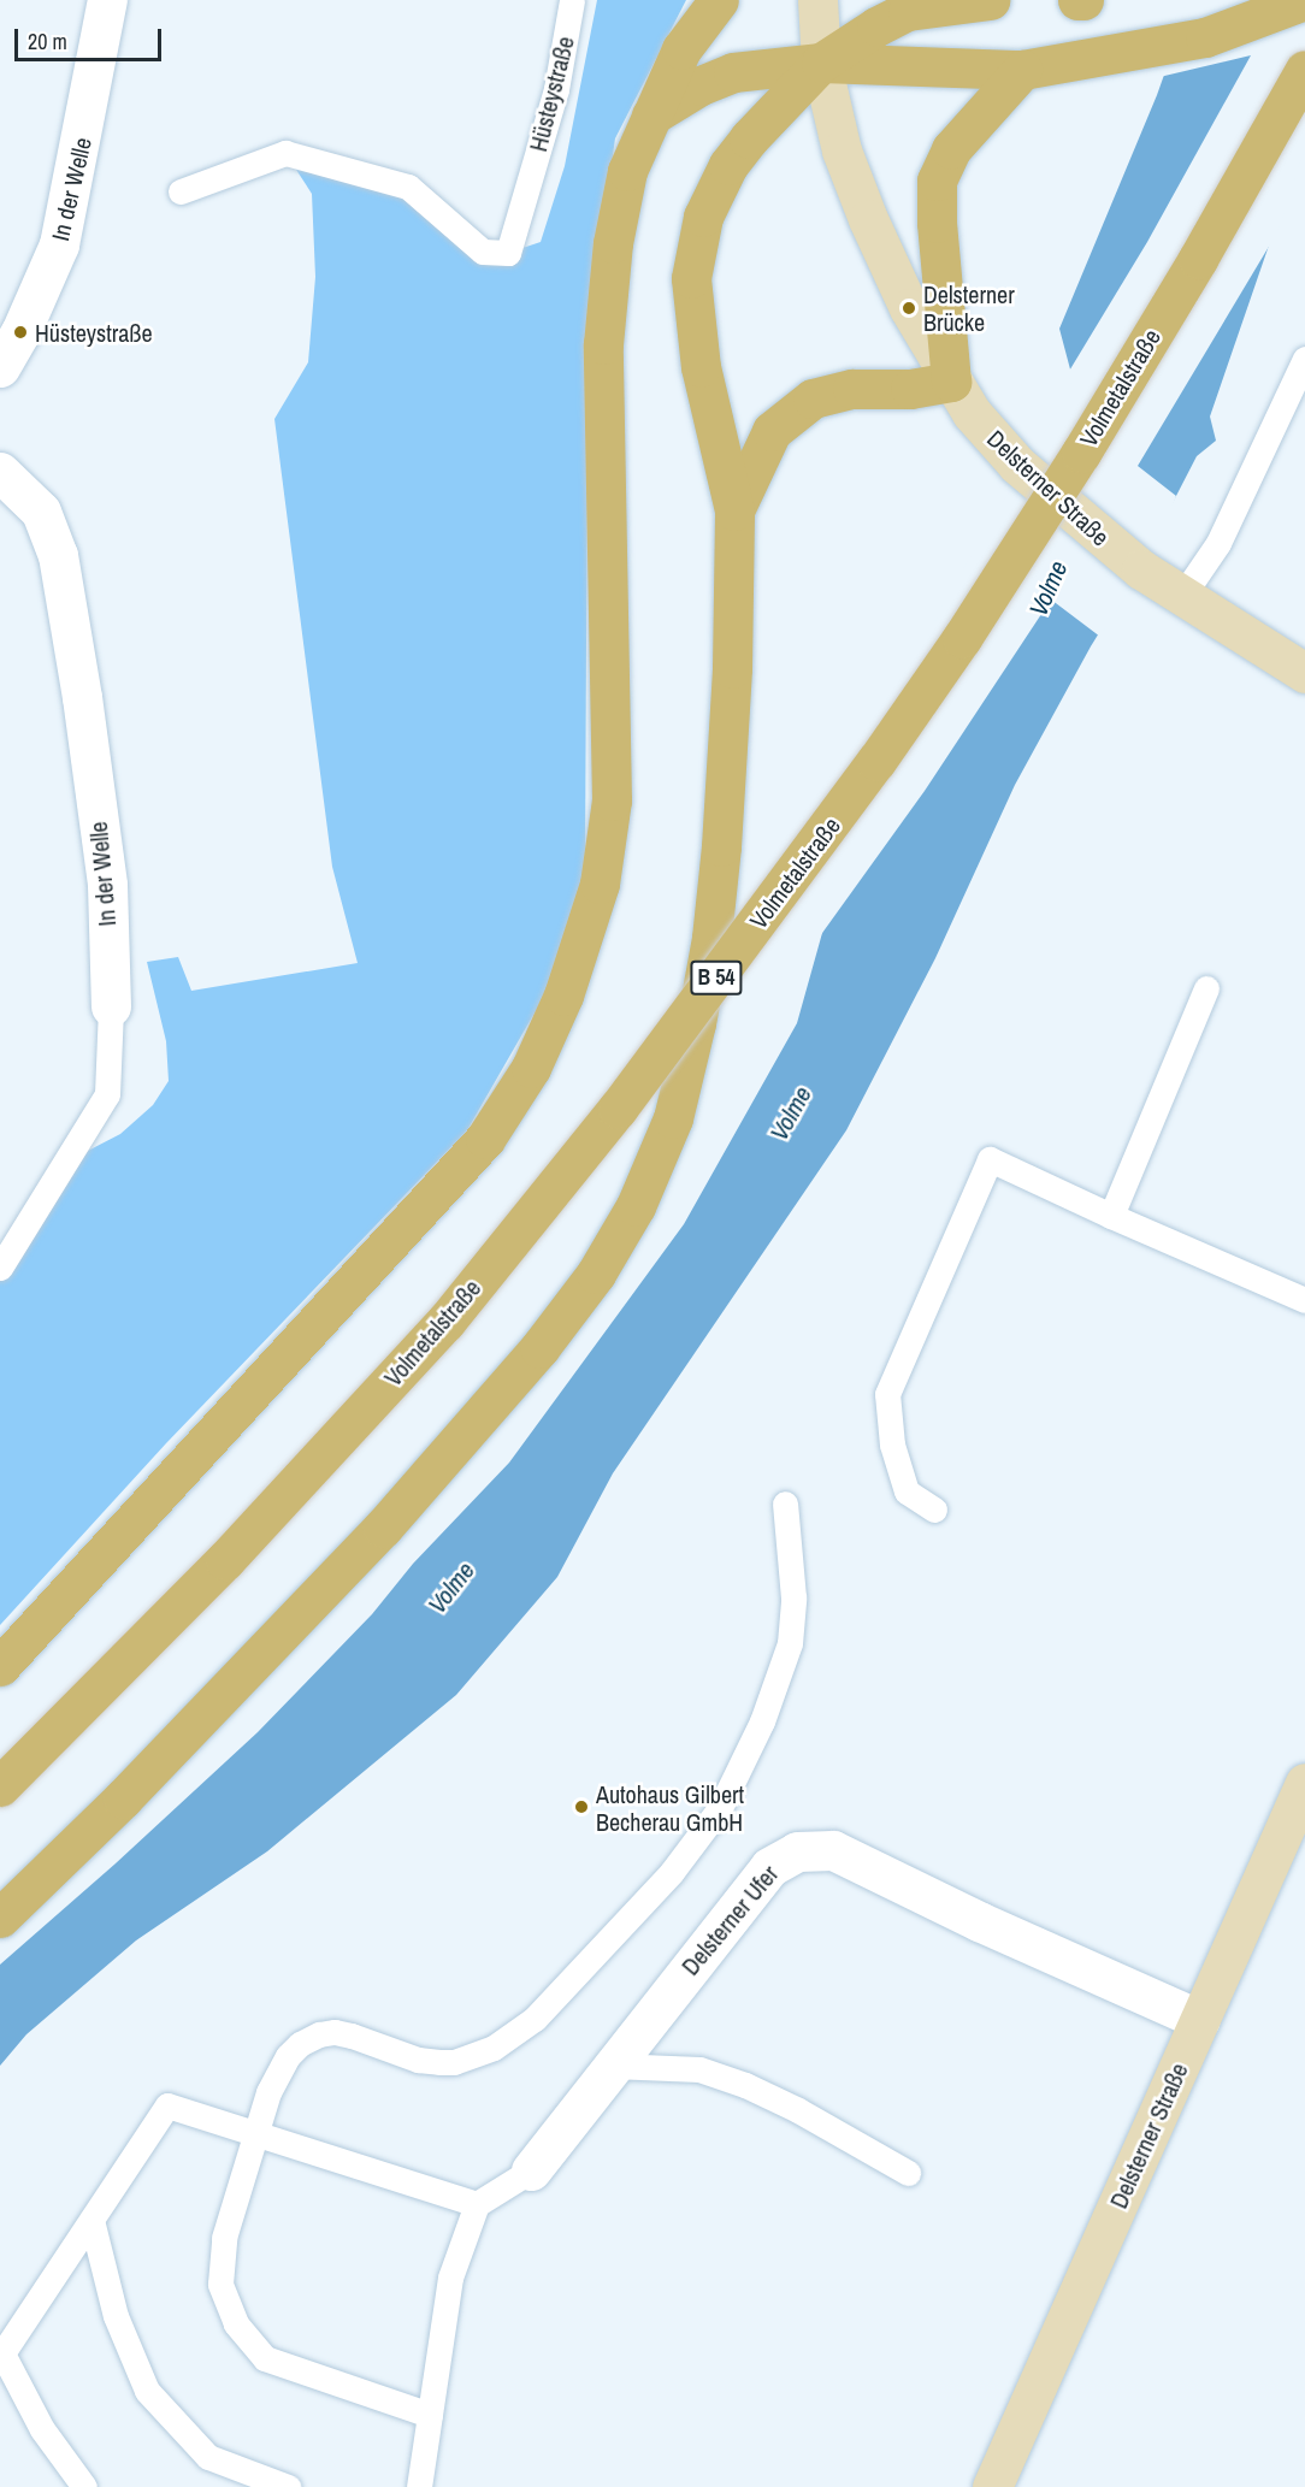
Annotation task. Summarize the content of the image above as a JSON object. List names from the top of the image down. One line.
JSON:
{"streets":{"main road":["Volmetalstraße","B 54"],"street":["In der Welle","Delsterner Straße","Delsterner Ufer"],"lane":["Hüsteystraße"]},"crossings":[["Delsterner Straße","Delsterner Ufer"]],"water":["Volme"],"places":["Delsterner Brücke","Hüsteystraße","Autohaus Gilbert Becherau GmbH"],"scale_bar":"20 m"}
